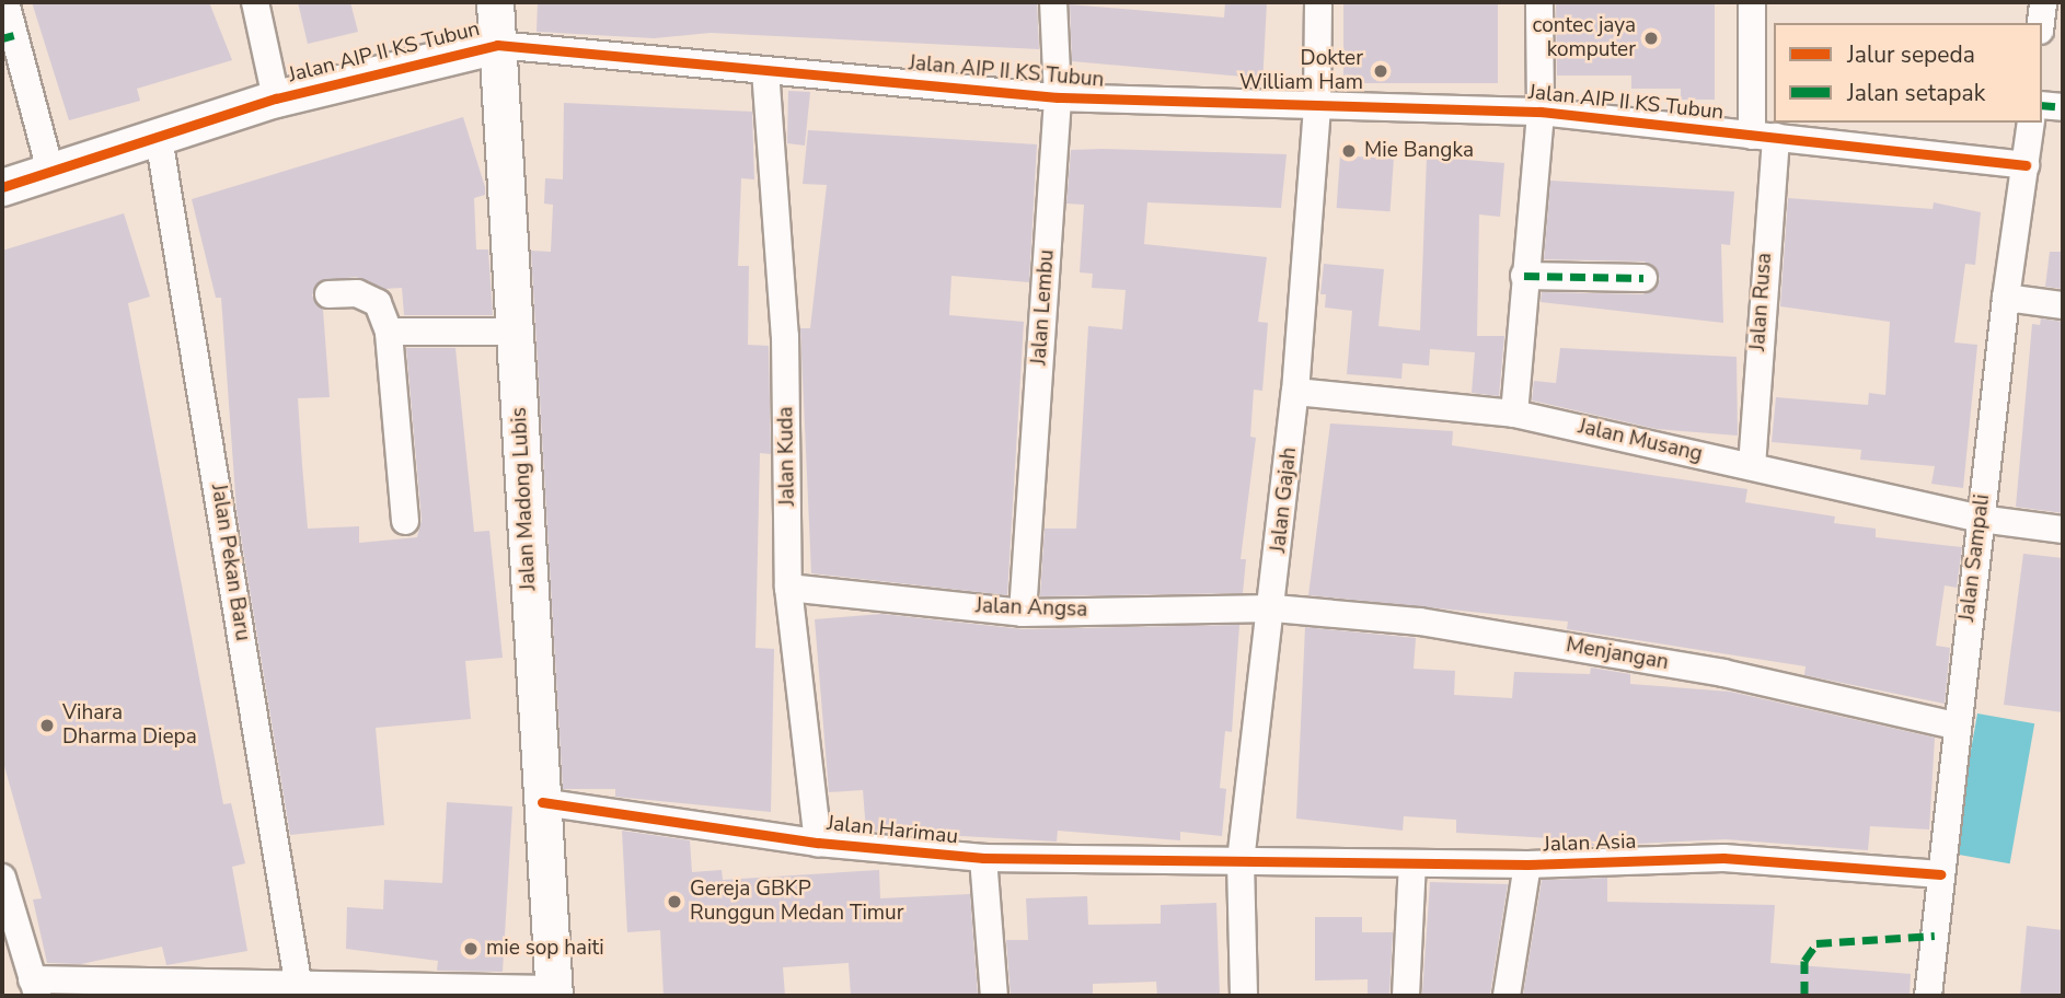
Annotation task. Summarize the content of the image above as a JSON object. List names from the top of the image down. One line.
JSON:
{"streets":{"street":["Jalan AIP II KS Tubun","Jalan Rusa","Jalan Lembu","Jalan Musang","Jalan Kuda","Jalan Madong Lubis","Jalan Gajah","Jalan Sampali","Jalan Pekan Baru","Jalan Angsa","Menjangan","Jalan Harimau","Jalan Asia"]},"crossings":[["Jalan AIP II KS Tubun","Jalan Rusa"],["Jalan AIP II KS Tubun","Jalan Lembu"],["Jalan AIP II KS Tubun","Jalan Kuda"],["Jalan AIP II KS Tubun","Jalan Madong Lubis"],["Jalan AIP II KS Tubun","Jalan Gajah"],["Jalan AIP II KS Tubun","Jalan Sampali"],["Jalan AIP II KS Tubun","Jalan Pekan Baru"],["Jalan Rusa","Jalan Musang"],["Jalan Lembu","Jalan Angsa"],["Jalan Musang","Jalan Gajah"],["Jalan Musang","Jalan Sampali"],["Jalan Kuda","Jalan Angsa"],["Jalan Kuda","Jalan Harimau"],["Jalan Madong Lubis","Jalan Harimau"],["Jalan Gajah","Jalan Angsa"],["Jalan Gajah","Menjangan"],["Jalan Gajah","Jalan Harimau"],["Jalan Gajah","Jalan Asia"],["Jalan Sampali","Menjangan"],["Jalan Sampali","Jalan Asia"],["Jalan Angsa","Menjangan"],["Jalan Harimau","Jalan Asia"]],"places":["contec jaya komputer","Dokter William Ham","Mie Bangka","Vihara Dharma Diepa","Gereja GBKP Runggun Medan Timur","mie sop haiti"],"legend":["Jalur sepeda","Jalan setapak"]}
